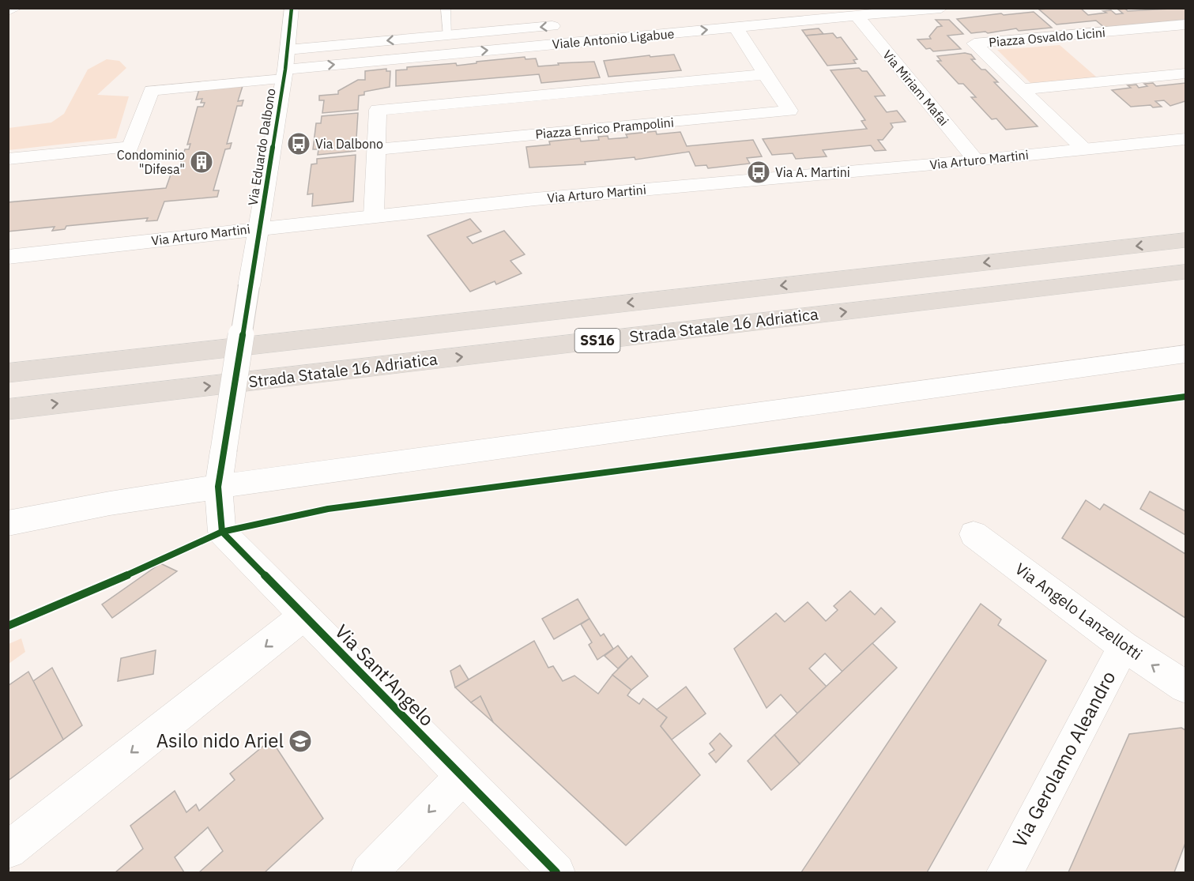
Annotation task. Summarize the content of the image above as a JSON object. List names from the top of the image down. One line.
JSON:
{"streets":{"highway":["Strada Statale 16 Adriatica","SS16"],"street":["Piazza Osvaldo Licini","Viale Antonio Ligabue","Via Miriam Mafai","Piazza Enrico Prampolini","Via Eduardo Dalbono","Via Arturo Martini","Via Angelo Lanzellotti","Via Sant'Angelo","Via Gerolamo Aleandro"]},"crossings":[["Piazza Osvaldo Licini","Via Arturo Martini"],["Viale Antonio Ligabue","Via Miriam Mafai"],["Viale Antonio Ligabue","Piazza Enrico Prampolini"],["Viale Antonio Ligabue","Via Eduardo Dalbono"],["Via Miriam Mafai","Via Arturo Martini"],["Via Eduardo Dalbono","Via Arturo Martini"],["Via Eduardo Dalbono","Via Sant'Angelo"],["Via Angelo Lanzellotti","Via Gerolamo Aleandro"]],"places":{"bus stop":["Via Dalbono","Via A. Martini"],"building":["Condominio \"Difesa\""],"school or university":["Asilo nido Ariel"]}}
